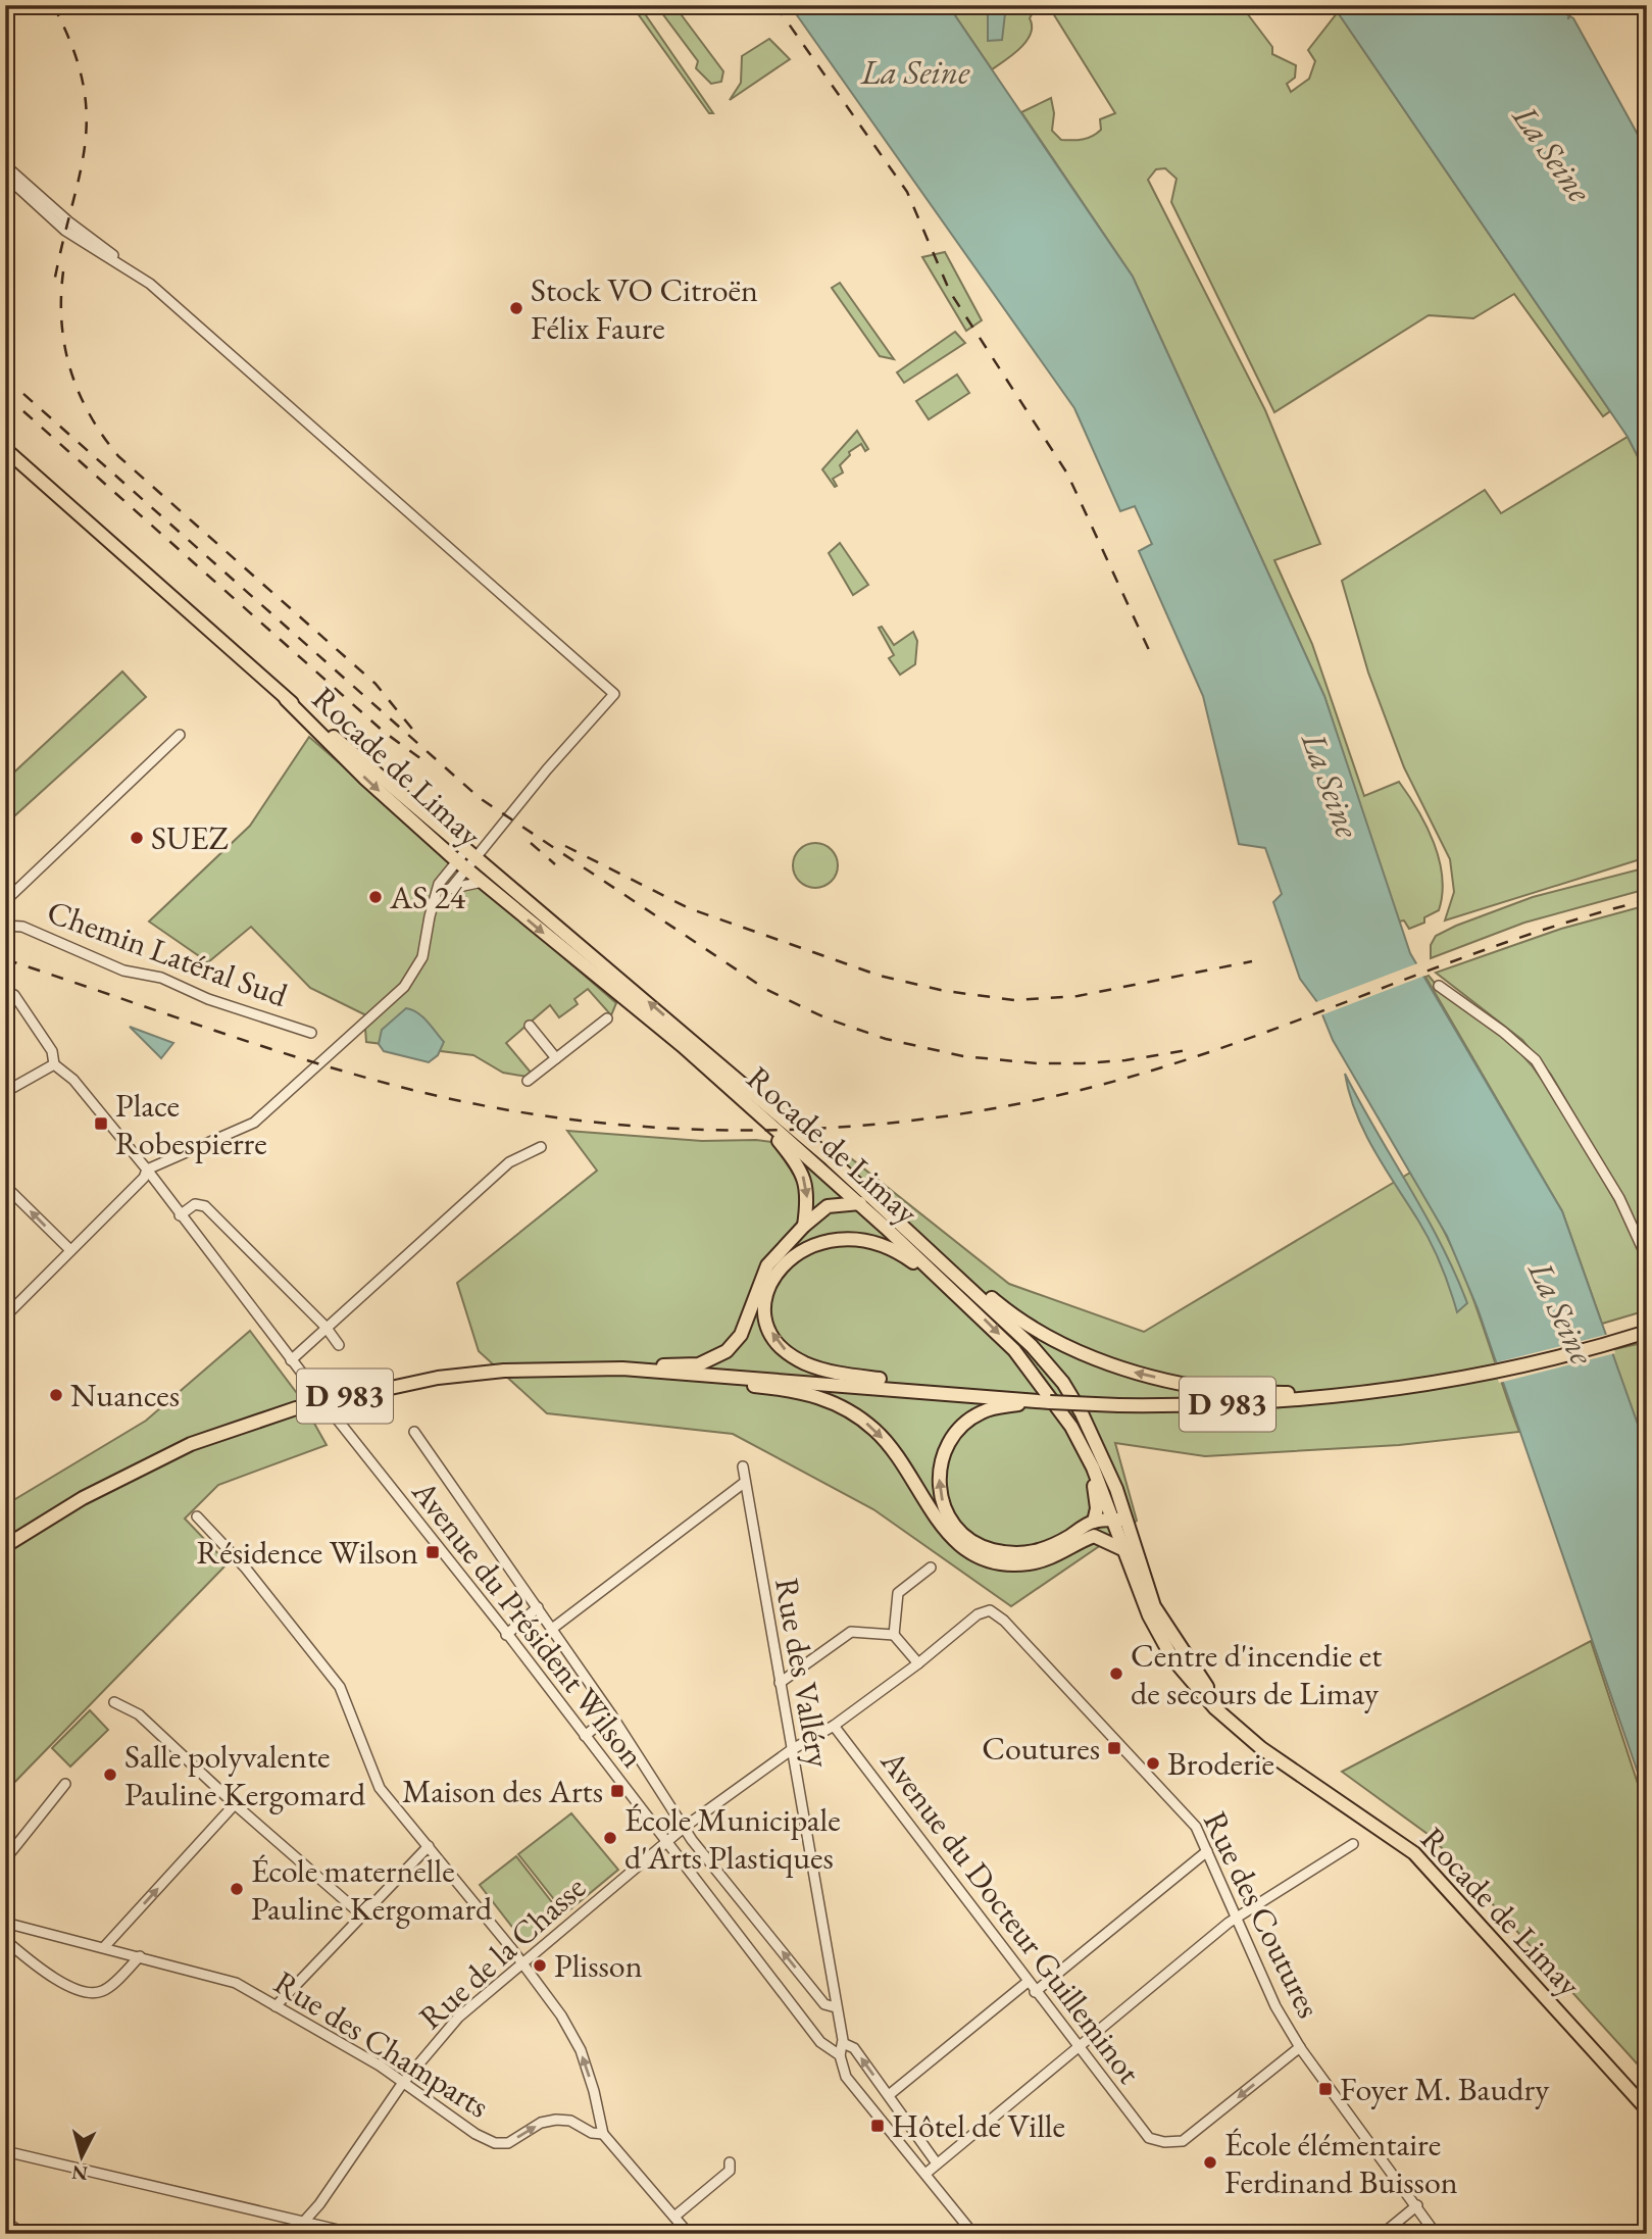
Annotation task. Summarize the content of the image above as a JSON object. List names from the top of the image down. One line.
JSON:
{"streets":{"main road":["Rocade de Limay","D 983"],"street":["Chemin Latéral Sud","Avenue du Président Wilson","Rue des Valléry","Rue des Coutures","Avenue du Docteur Guilleminot","Rue de la Chasse","Rue des Champarts"]},"crossings":[["Avenue du Président Wilson","Rue des Valléry"],["Avenue du Président Wilson","Rue de la Chasse"],["Rue des Valléry","Rue de la Chasse"],["Rue des Coutures","Avenue du Docteur Guilleminot"],["Rue des Coutures","Rue de la Chasse"],["Avenue du Docteur Guilleminot","Rue de la Chasse"],["Rue de la Chasse","Rue des Champarts"]],"water":["La Seine"],"places":{"other":["Stock VO Citroën Félix Faure","SUEZ","AS 24","Nuances","Centre d'incendie et de secours de Limay","Broderie","Salle polyvalente Pauline Kergomard","École Municipale d'Arts Plastiques","École maternelle Pauline Kergomard","Plisson","École élémentaire Ferdinand Buisson"],"transit":["Place Robespierre","Résidence Wilson","Coutures","Maison des Arts","Foyer M. Baudry","Hôtel de Ville"]},"north":"bottom"}
